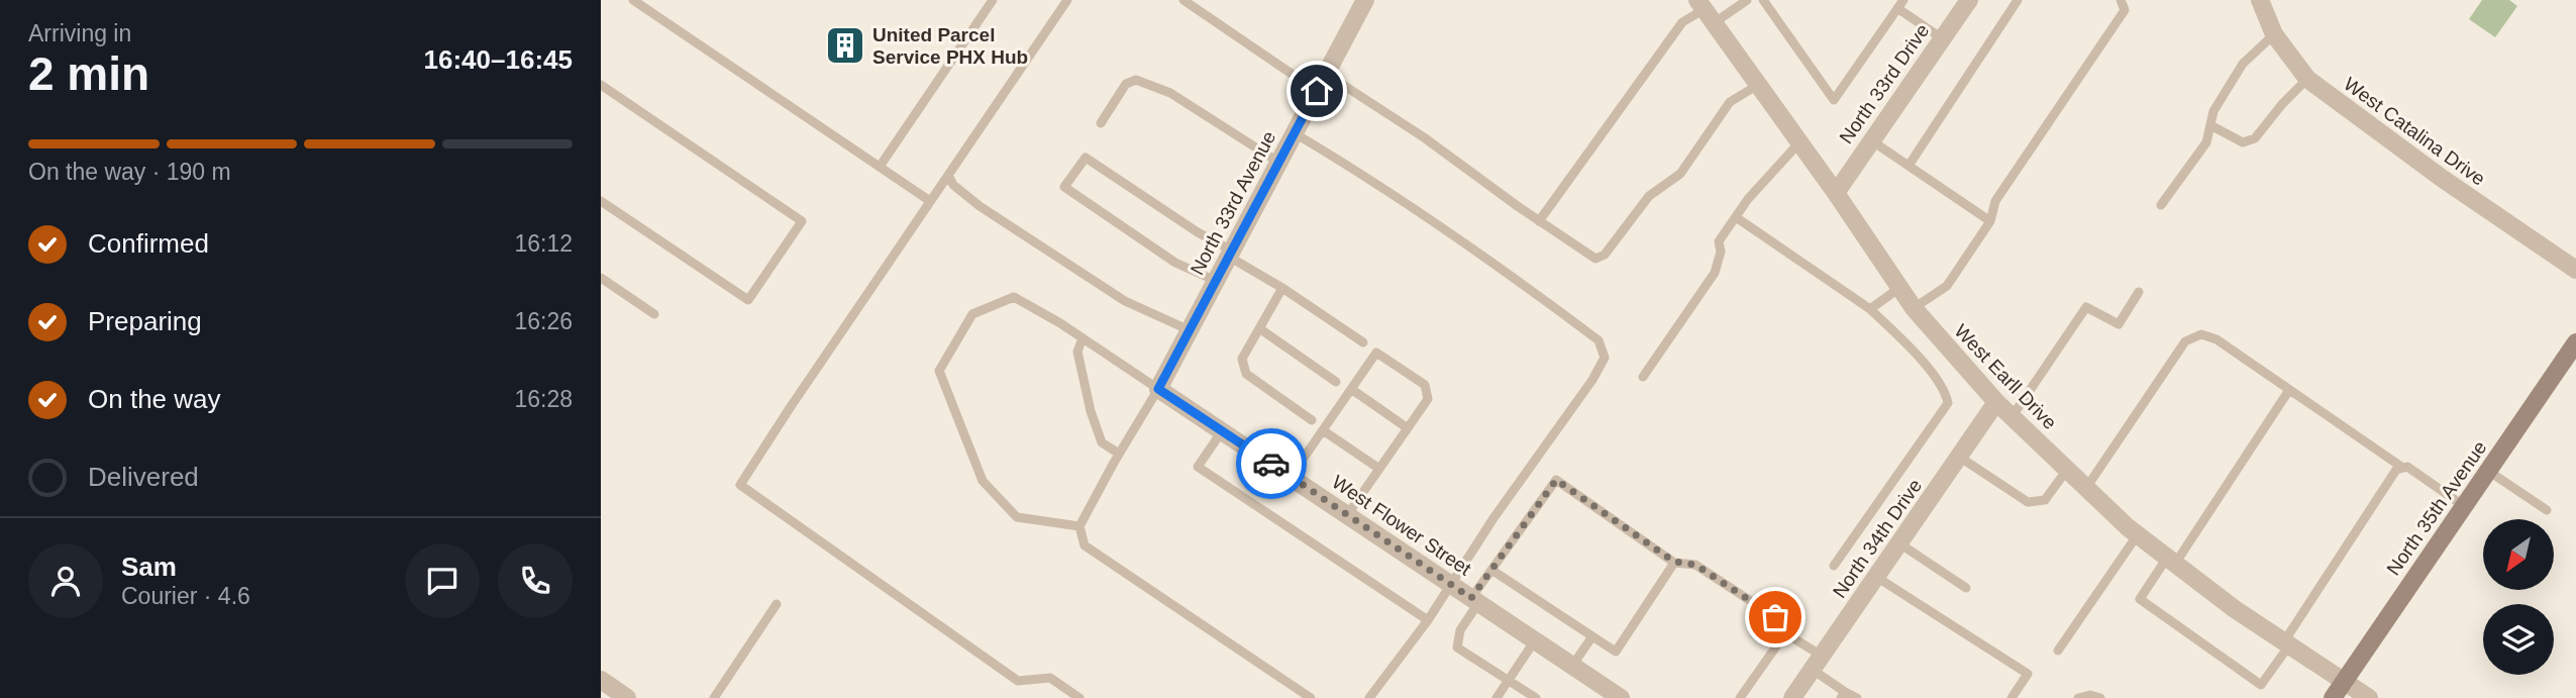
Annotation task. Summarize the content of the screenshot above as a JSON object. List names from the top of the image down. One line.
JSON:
{"streets":{"main road":["North 35th Avenue"],"street":["North 33rd Drive","West Catalina Drive","North 33rd Avenue","West Earll Drive","West Flower Street","North 34th Drive"]},"crossings":[["North 33rd Drive","West Earll Drive"],["North 33rd Avenue","West Flower Street"],["West Earll Drive","North 35th Avenue"],["West Earll Drive","North 34th Drive"]],"places":{"building":["United Parcel Service PHX Hub"]},"north":"bottom left","page":{"heading":["2 min","Arriving in","16:40–16:45"],"panel":["Sam","Courier · 4.6"],"bar":"On the way · 190 m","list":[["Confirmed","16:12"],["Preparing","16:26"],["On the way","16:28"],"Delivered"]}}
